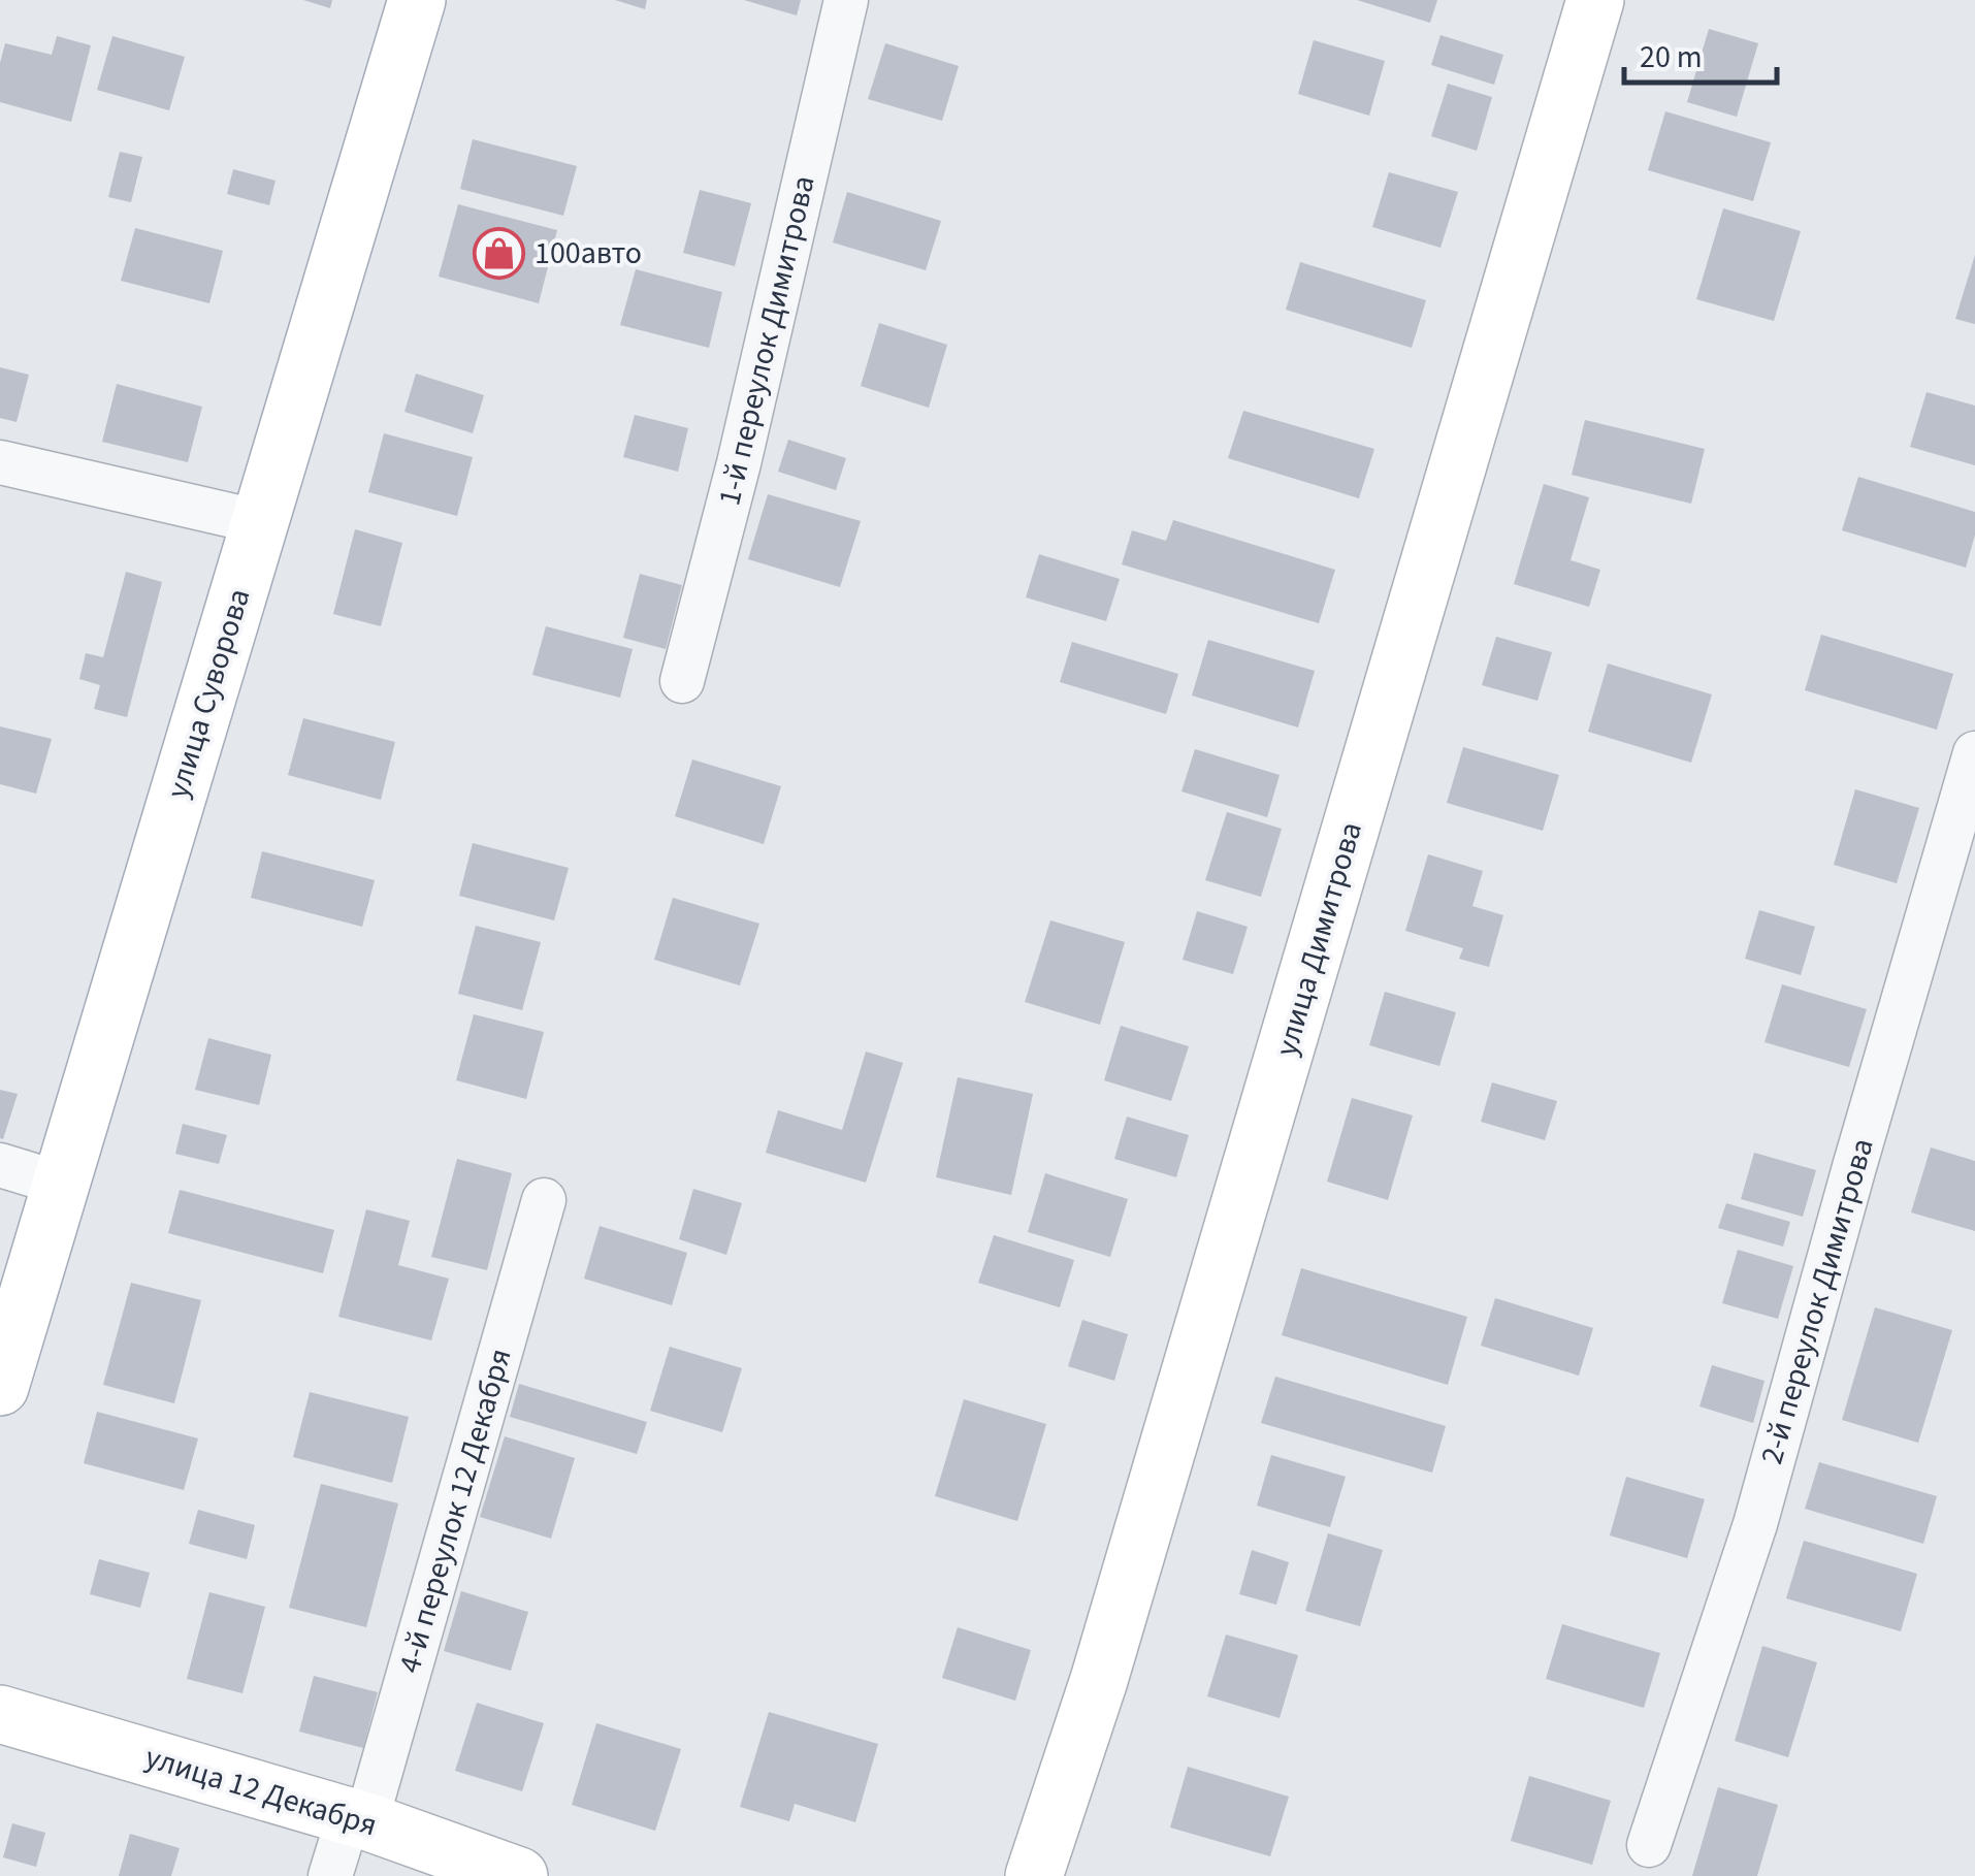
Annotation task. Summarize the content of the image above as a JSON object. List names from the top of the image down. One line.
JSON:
{"streets":{"main road":["улица Суворова","улица Димитрова","улица 12 Декабря"],"street":["1-й переулок Димитрова","2-й переулок Димитрова","4-й переулок 12 Декабря"]},"crossings":[["4-й переулок 12 Декабря","улица 12 Декабря"]],"places":{"shop":["100авто"]},"scale_bar":"20 m"}
